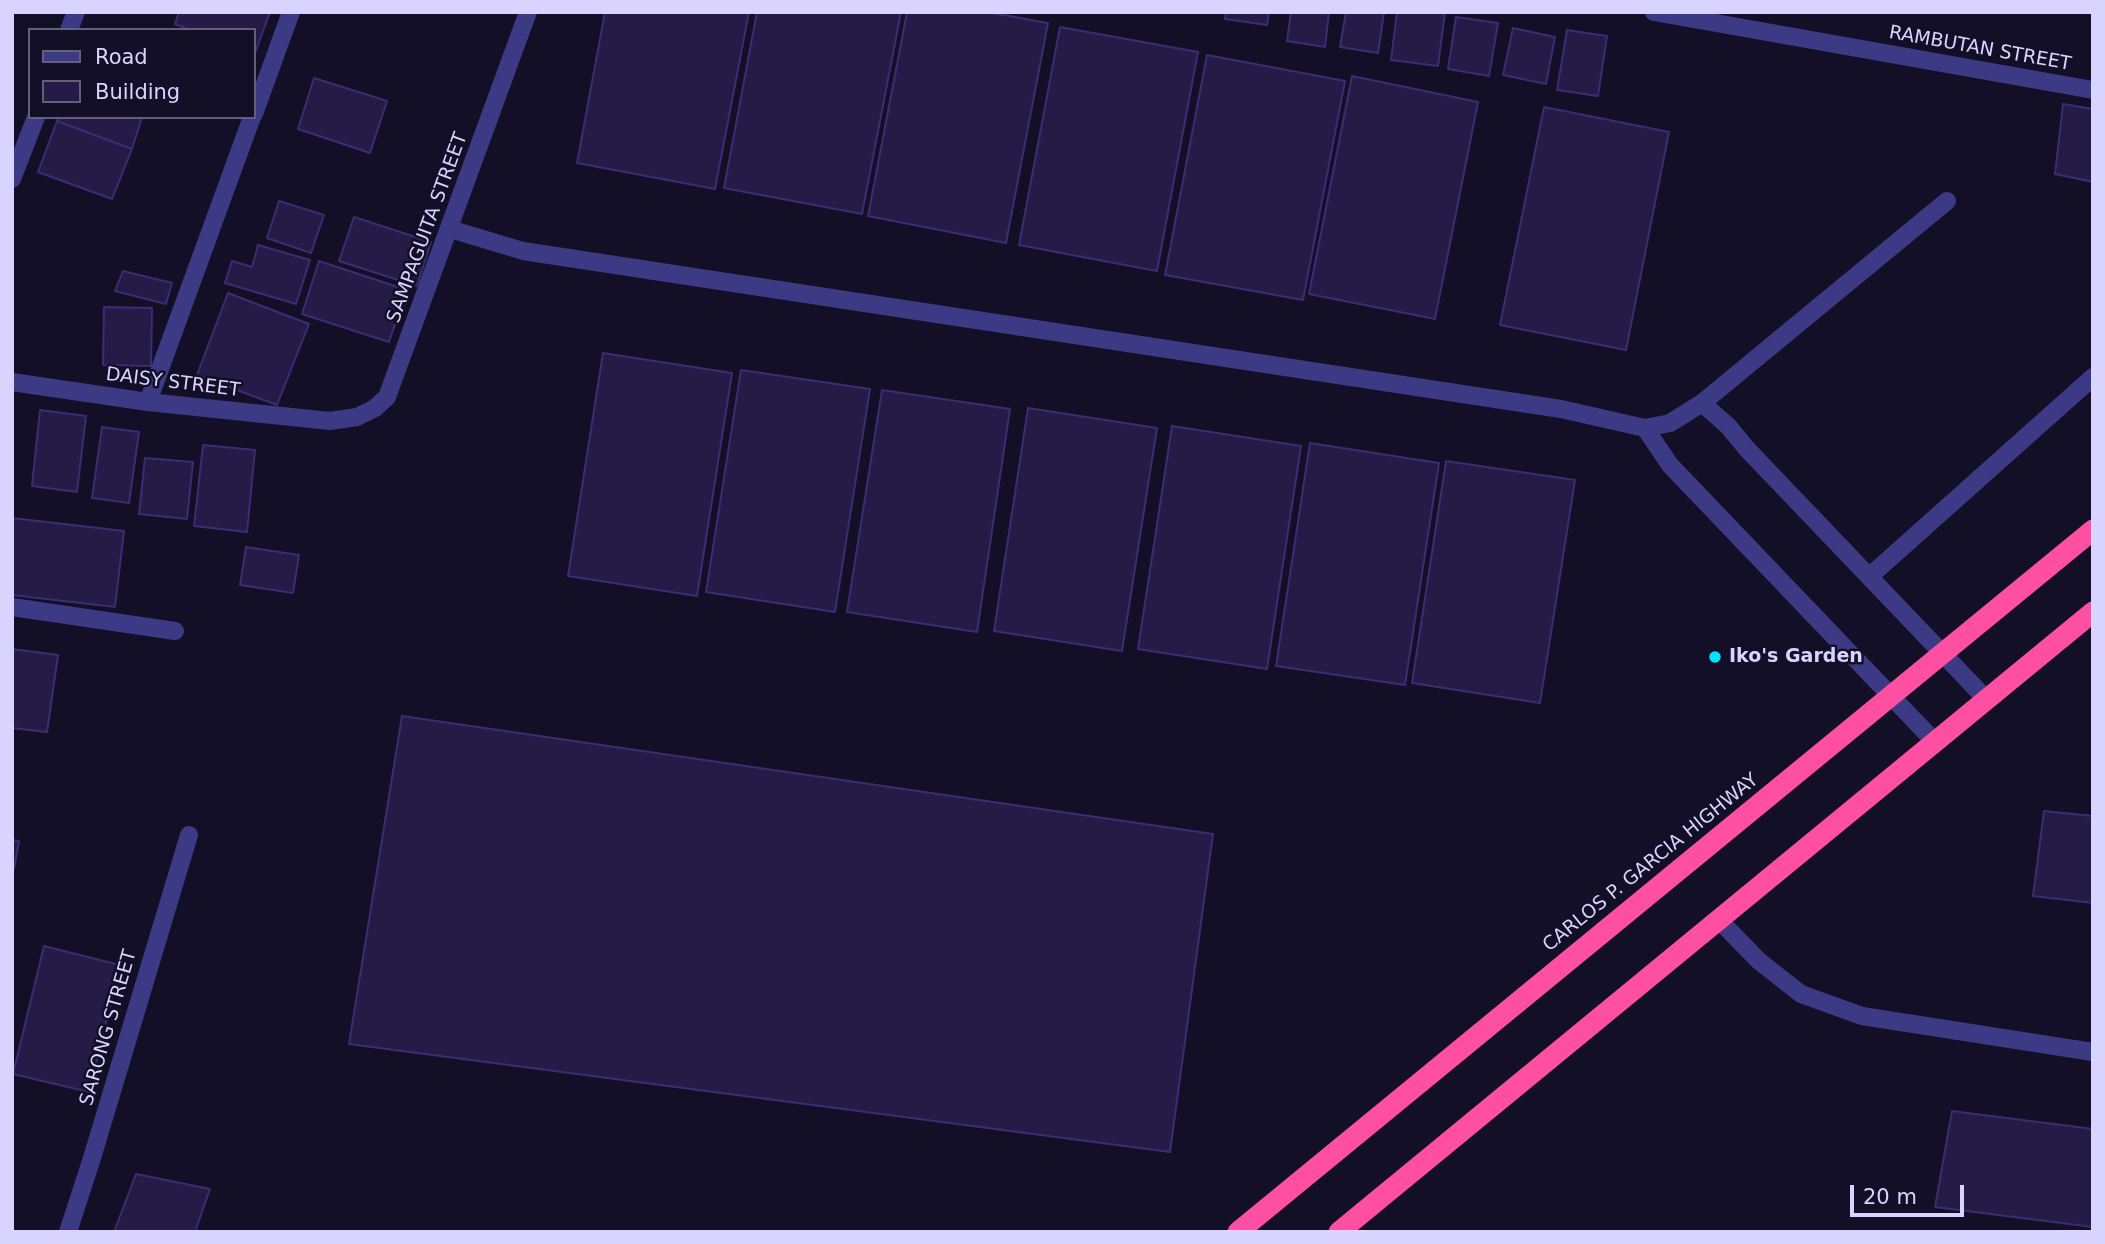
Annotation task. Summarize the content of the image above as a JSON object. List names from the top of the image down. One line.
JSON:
{"streets":{"highway":["CARLOS P. GARCIA HIGHWAY"],"street":["RAMBUTAN STREET","SAMPAGUITA STREET","DAISY STREET","SARONG STREET"]},"crossings":[["SAMPAGUITA STREET","DAISY STREET"]],"places":["Iko's Garden"],"legend":["Road","Building"],"scale_bar":"20 m"}
